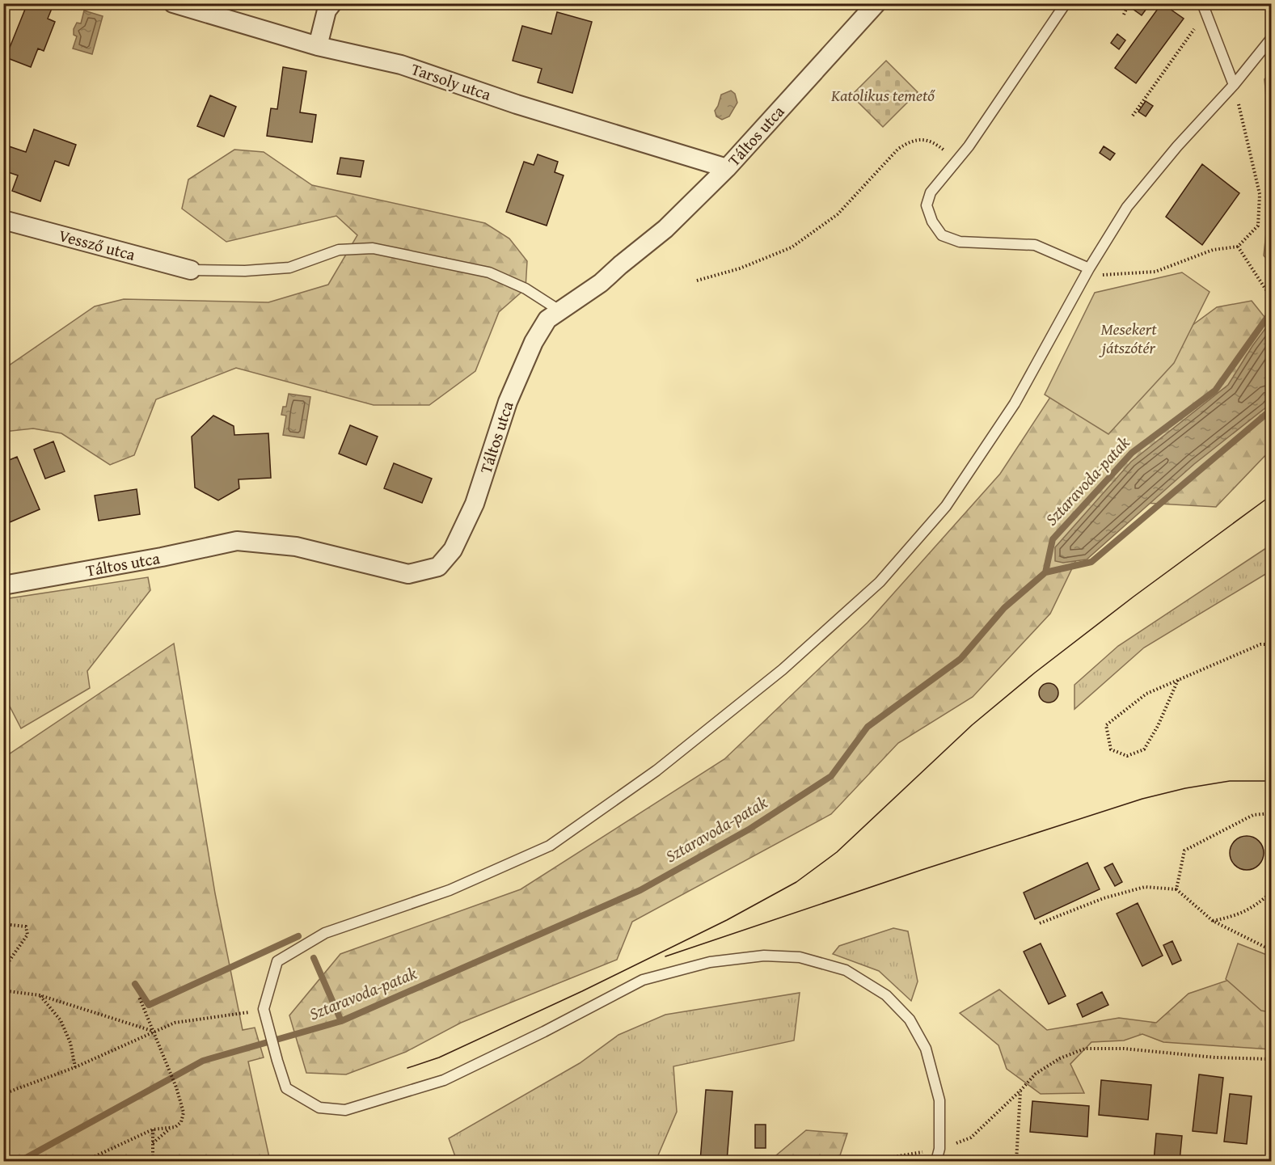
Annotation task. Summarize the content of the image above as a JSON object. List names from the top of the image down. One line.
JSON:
{"streets":{"street":["Tarsoly utca","Táltos utca","Vessző utca"]},"crossings":[["Tarsoly utca","Táltos utca"]],"water":["Sztaravoda-patak"],"parks":["Katolikus temető","Mesekert játszótér"]}
